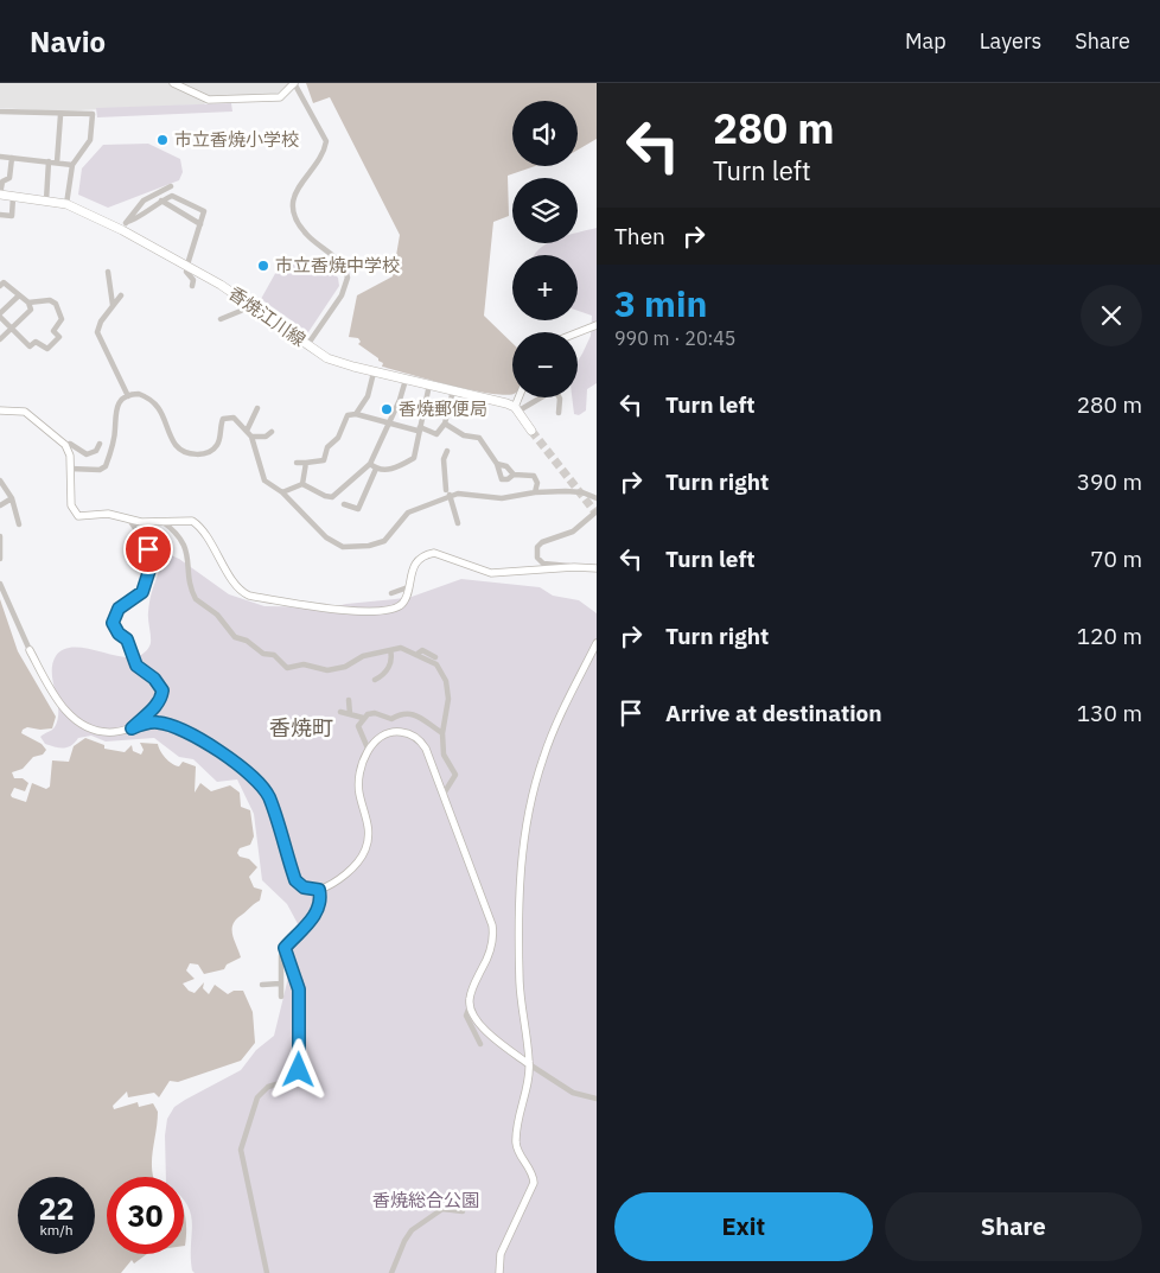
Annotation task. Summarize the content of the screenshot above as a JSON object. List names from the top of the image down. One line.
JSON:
{"streets":{"main road":["香焼江川線"]},"districts":["香焼町"],"parks":["香焼総合公園"],"places":["市立香焼小学校","市立香焼中学校","香焼郵便局"],"page":{"header":"Navio","nav":["Map","Layers","Share"],"turn":["280 m","Turn left"],"map_buttons":["+","−"],"then":"Then","heading":["3 min","990 m · 20:45"],"list":[{"name":"Turn left","value":"280 m"},{"name":"Turn right","value":"390 m"},{"name":"Turn left","value":"70 m"},{"name":"Turn right","value":"120 m"},{"name":"Arrive at destination","value":"130 m"}],"speed":"22 km/h","limit":"30","buttons":["Exit","Share"]}}
